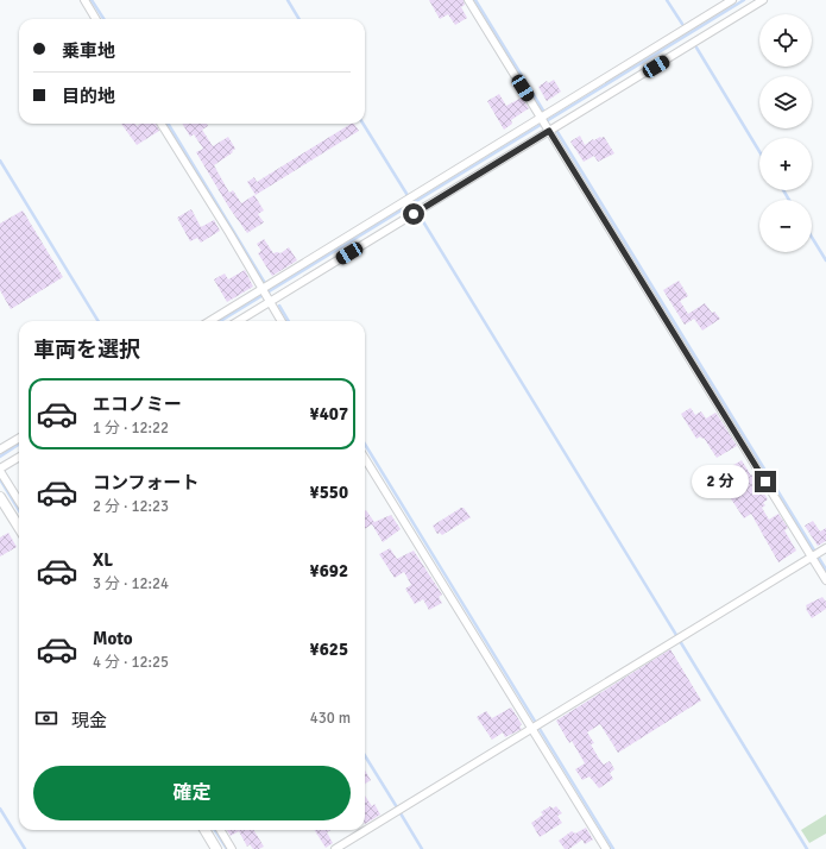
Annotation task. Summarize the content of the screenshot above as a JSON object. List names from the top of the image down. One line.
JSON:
{"page":{"map_buttons":["+","−"],"banner":["乗車地","目的地"],"heading":"車両を選択","list":[{"name":"エコノミー","note":"1 分 · 12:22","value":"¥407"},{"name":"コンフォート","note":"2 分 · 12:23","value":"¥550"},{"name":"XL","note":"3 分 · 12:24","value":"¥692"},{"name":"Moto","note":"4 分 · 12:25","value":"¥625"}],"bubble":"2 分","pay":["現金","430 m"],"buttons":"確定"}}
